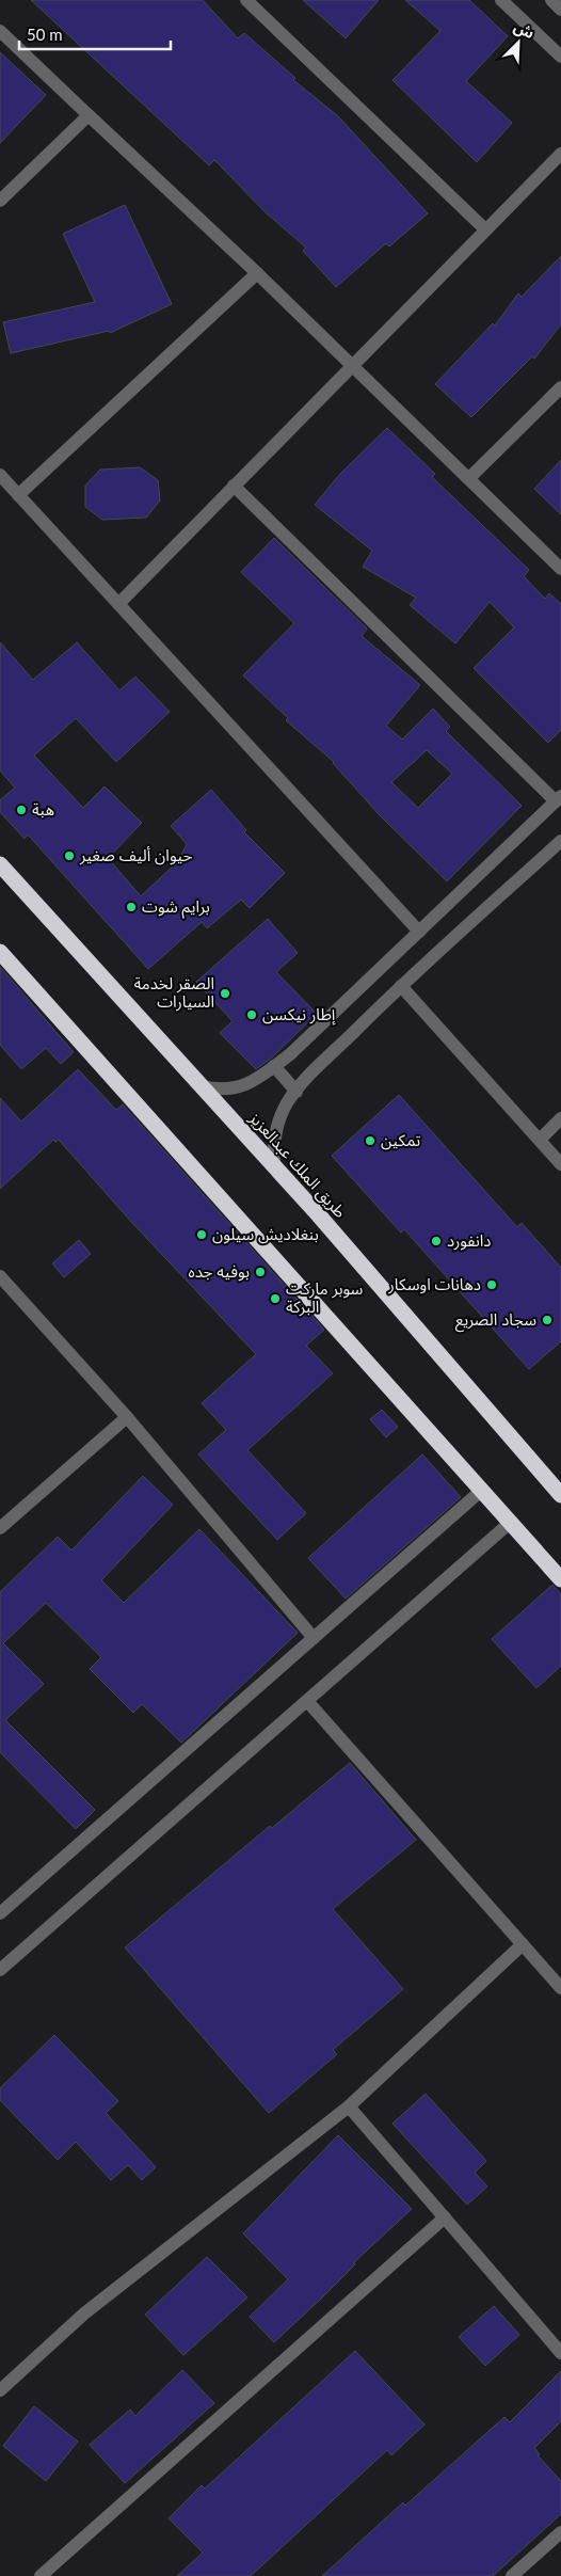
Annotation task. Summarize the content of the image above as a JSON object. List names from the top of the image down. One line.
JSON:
{"streets":{"highway":["طريق الملك عبدالعزيز"]},"places":["هبة","حيوان أليف صغير","برايم شوت","الصقر لخدمة السيارات","إطار نيكسن","تمكين","بنغلاديش سيلون","دانفورد","بوفيه جده","دهانات اوسكار","سوبر ماركت البركة","سجاد الصريع"],"scale_bar":"50 m","north":"top right"}
